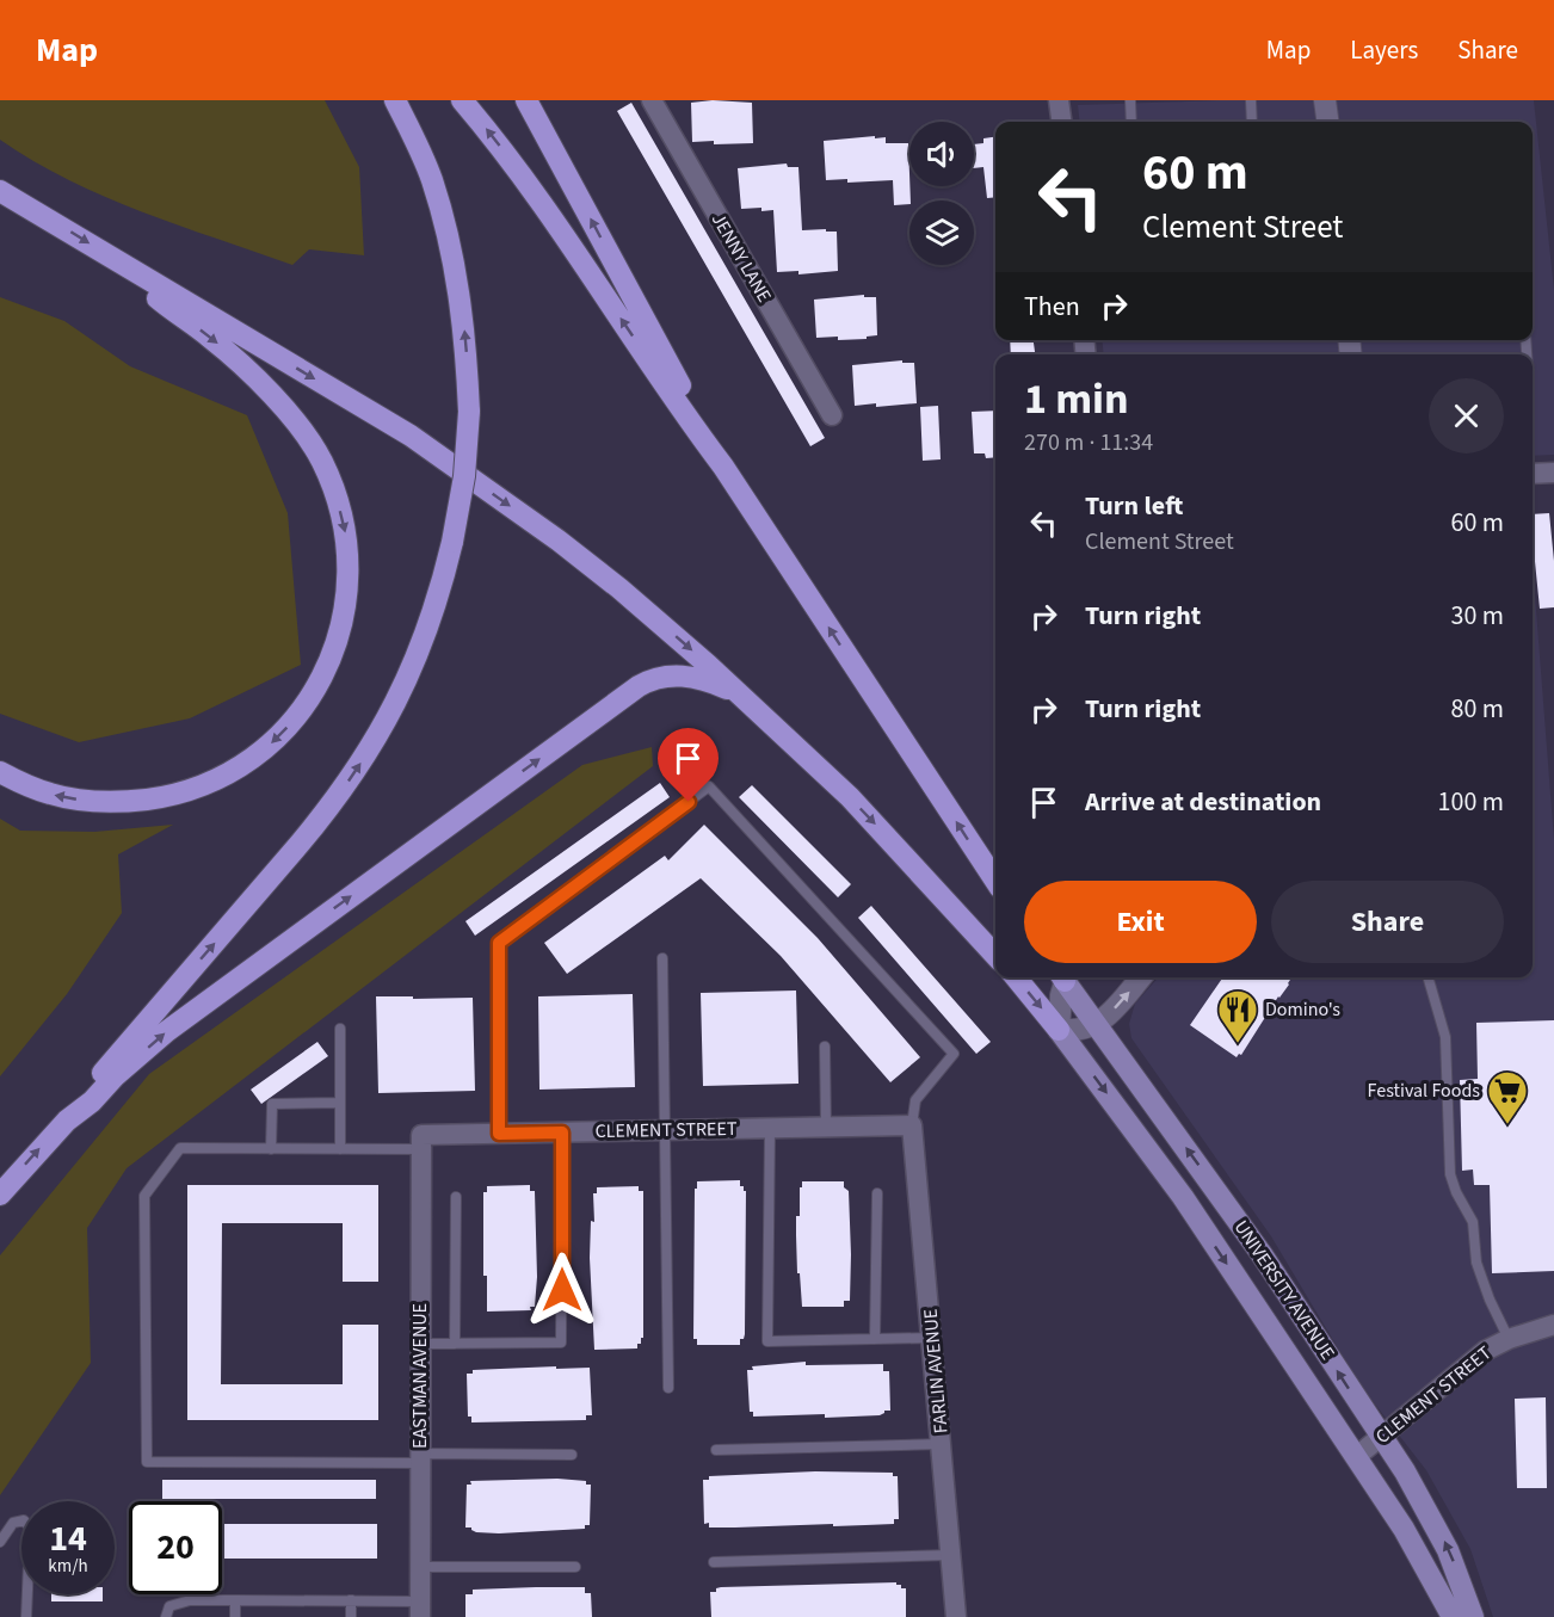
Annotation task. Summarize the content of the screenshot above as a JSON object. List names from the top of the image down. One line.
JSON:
{"streets":{"main road":["UNIVERSITY AVENUE"],"street":["JENNY LANE","CLEMENT STREET","FARLIN AVENUE","EASTMAN AVENUE"]},"crossings":[["CLEMENT STREET","UNIVERSITY AVENUE"],["CLEMENT STREET","FARLIN AVENUE"],["CLEMENT STREET","EASTMAN AVENUE"]],"places":{"restaurant":["Domino's"],"supermarket":["Festival Foods"]},"page":{"header":"Map","nav":["Map","Layers","Share"],"turn":["60 m","Clement Street"],"then":"Then","heading":["1 min","270 m · 11:34"],"list":[{"name":"Turn left","note":"Clement Street","value":"60 m"},{"name":"Turn right","value":"30 m"},{"name":"Turn right","value":"80 m"},{"name":"Arrive at destination","value":"100 m"}],"buttons":["Exit","Share"],"speed":"14 km/h","limit":"20"}}
